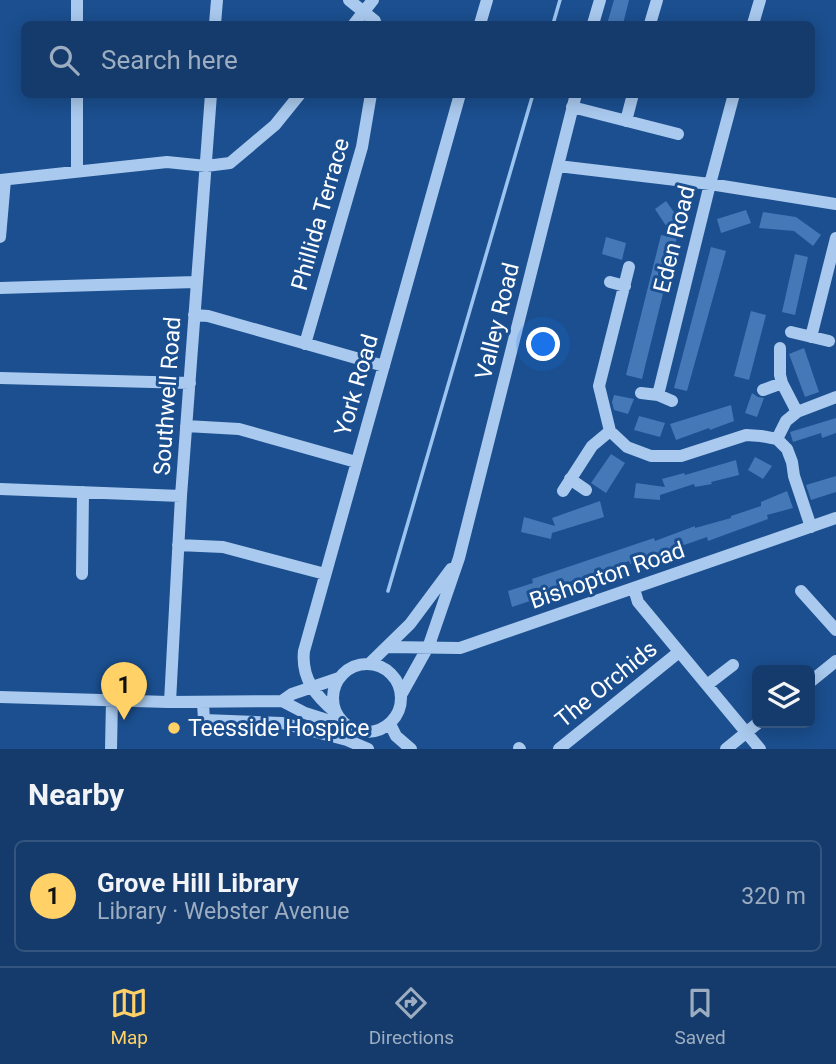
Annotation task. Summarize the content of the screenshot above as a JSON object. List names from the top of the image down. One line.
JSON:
{"streets":{"street":["Phillida Terrace","Eden Road","Valley Road","York Road","Southwell Road","Bishopton Road","The Orchids"]},"crossings":[["Valley Road","Bishopton Road"]],"places":["Teesside Hospice"],"page":{"search":"Search here","pins":"1","heading":"Nearby","list":[{"mark":"1","name":"Grove Hill Library","note":"Library · Webster Avenue","value":"320 m"}],"nav":["Map","Directions","Saved"]}}
